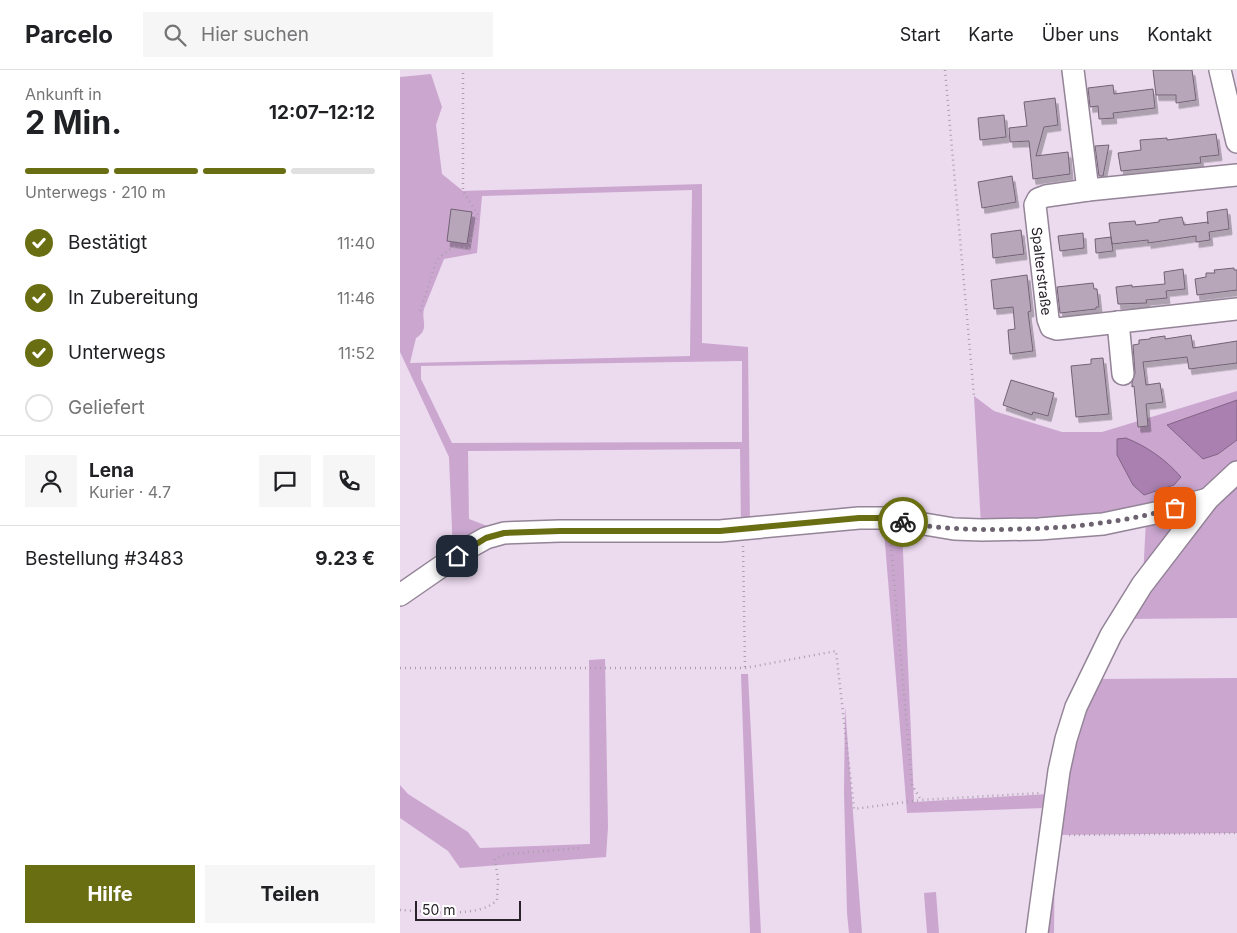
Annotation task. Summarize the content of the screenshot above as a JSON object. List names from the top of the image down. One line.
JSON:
{"streets":{"street":["Spalterstraße"]},"scale_bar":"50 m","page":{"header":"Parcelo","search":"Hier suchen","nav":["Start","Karte","Über uns","Kontakt"],"heading":["2 Min.","Ankunft in","12:07–12:12"],"panel":["Lena","Kurier · 4.7","Bestellung #3483","9.23 €"],"bar":"Unterwegs · 210 m","list":[["Bestätigt","11:40"],["In Zubereitung","11:46"],["Unterwegs","11:52"],"Geliefert"],"buttons":["Hilfe","Teilen"],"scale":"50 m"}}
